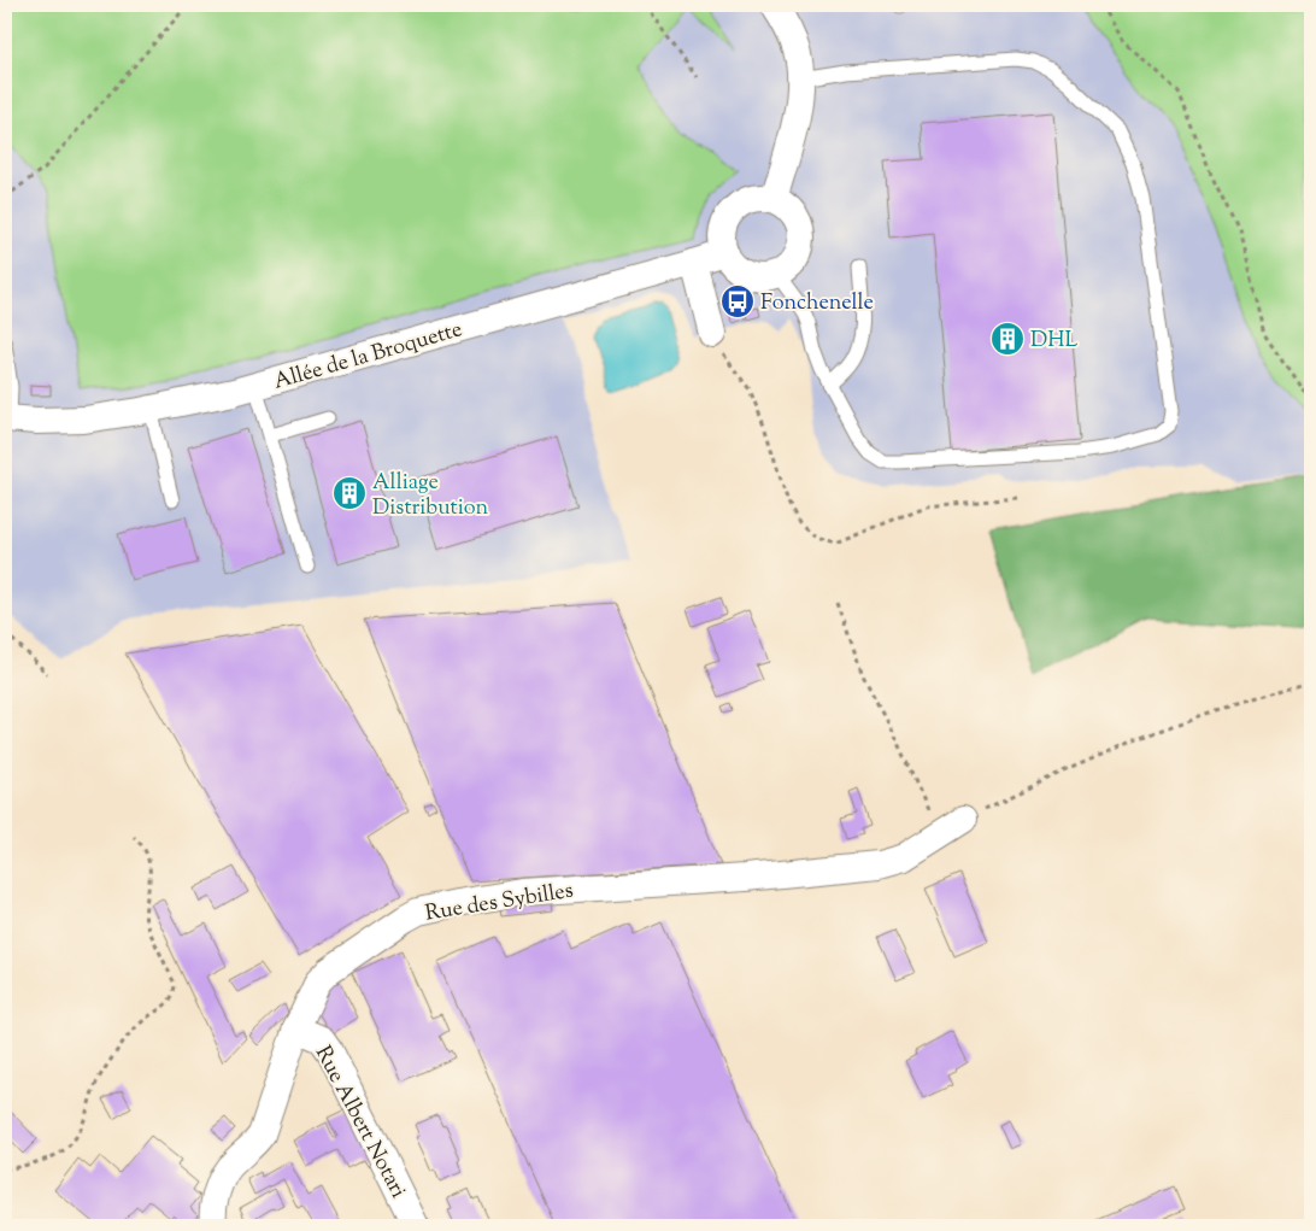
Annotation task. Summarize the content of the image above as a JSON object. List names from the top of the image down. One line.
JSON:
{"streets":{"street":["Allée de la Broquette","Rue des Sybilles","Rue Albert Notari"]},"crossings":[["Rue des Sybilles","Rue Albert Notari"]],"places":{"bus stop":["Fonchenelle"],"building":["DHL","Alliage Distribution"]}}
